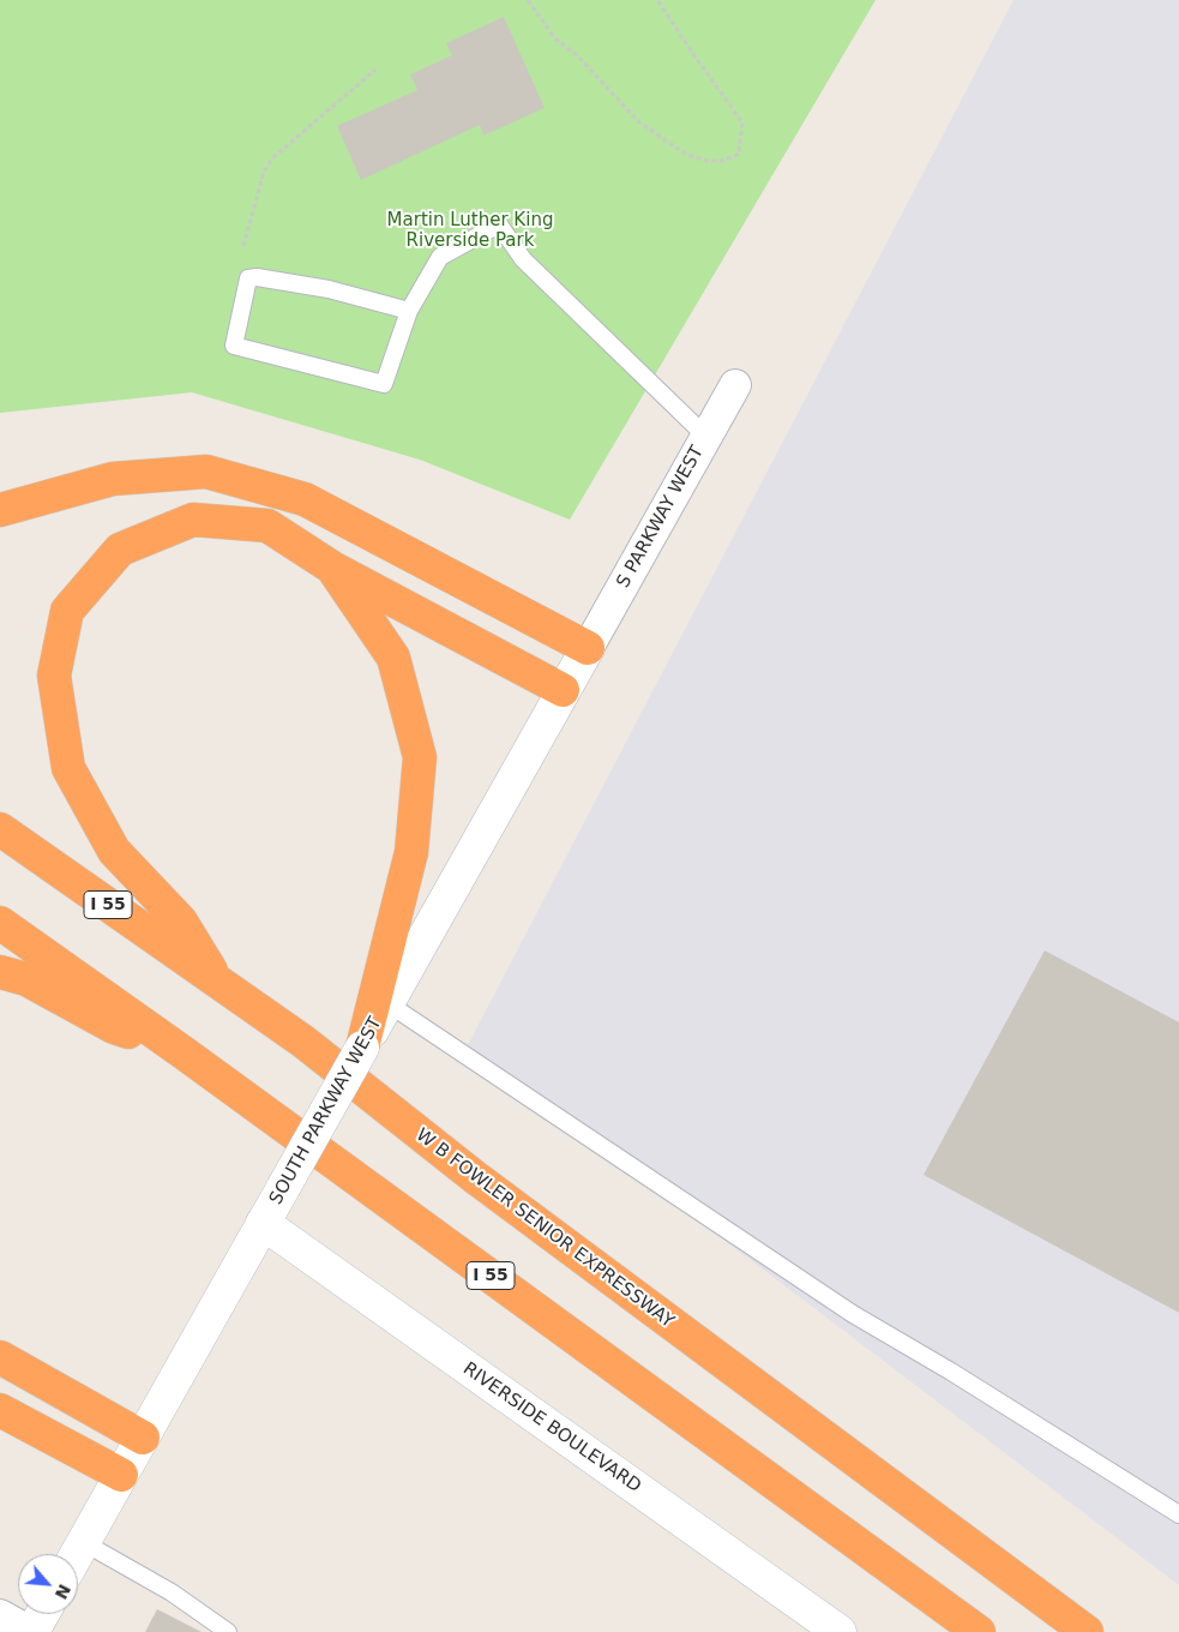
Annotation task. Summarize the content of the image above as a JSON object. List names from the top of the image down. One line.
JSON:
{"streets":{"highway":["I 55","W B FOWLER SENIOR EXPRESSWAY"],"main road":["SOUTH PARKWAY WEST","RIVERSIDE BOULEVARD"],"street":["S PARKWAY WEST"]},"crossings":[["S PARKWAY WEST","SOUTH PARKWAY WEST"],["SOUTH PARKWAY WEST","RIVERSIDE BOULEVARD"]],"parks":["Martin Luther King Riverside Park"],"north":"bottom right"}
